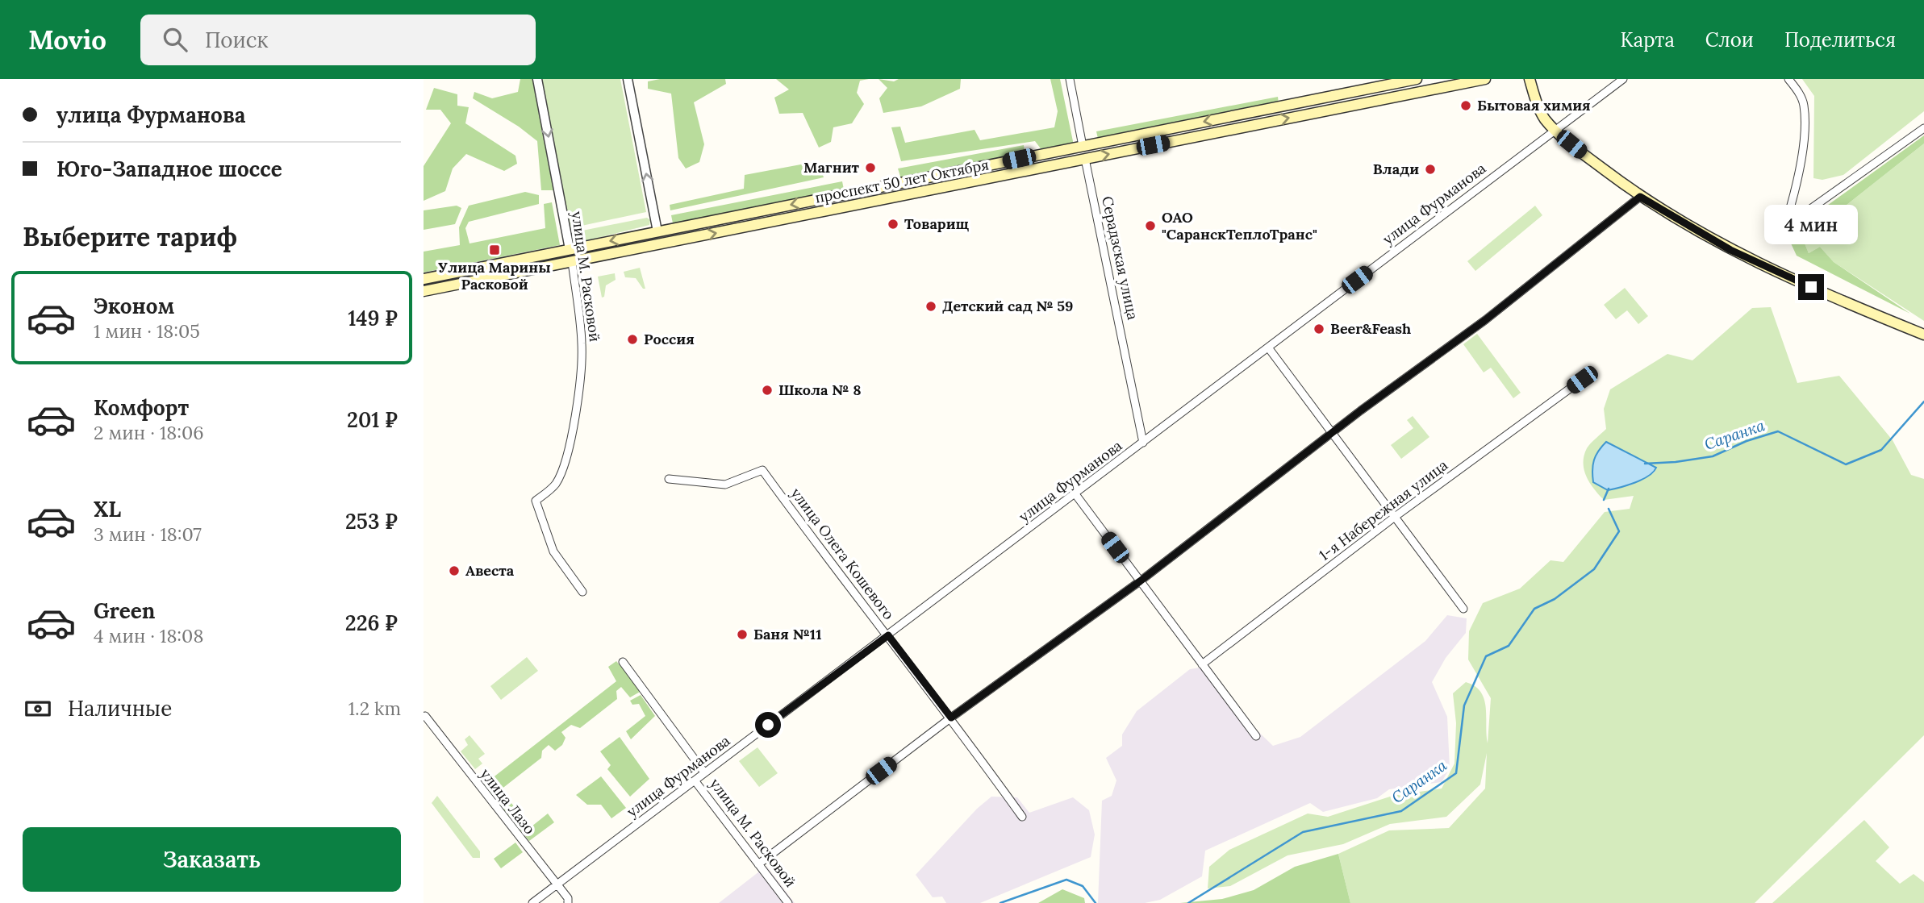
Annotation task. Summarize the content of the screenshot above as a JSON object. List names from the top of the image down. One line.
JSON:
{"streets":{"main road":["проспект 50 лет Октября","Серадзская улица","улица М. Расковой"],"street":["улица Фурманова","1-я Набережная улица","улица Олега Кошевого","улица Лазо"]},"crossings":[["проспект 50 лет Октября","Серадзская улица"],["проспект 50 лет Октября","улица М. Расковой"],["улица Фурманова","Серадзская улица"],["улица Фурманова","улица М. Расковой"],["улица Фурманова","улица Олега Кошевого"],["улица Фурманова","улица Лазо"]],"water":["Саранка"],"places":{"other":["Бытовая химия","Магнит","Влади","Товарищ","ОАО \"СаранскТеплоТранс\"","Детский сад № 59","Beer&Feash","Россия","Школа № 8","Авеста","Баня №11"],"transit":["Улица Марины Расковой"]},"page":{"header":"Movio","search":"Поиск","nav":["Карта","Слои","Поделиться"],"banner":["улица Фурманова","Юго-Западное шоссе"],"heading":"Выберите тариф","bubble":"4 мин","list":[{"name":"Эконом","note":"1 мин · 18:05","value":"149 ₽"},{"name":"Комфорт","note":"2 мин · 18:06","value":"201 ₽"},{"name":"XL","note":"3 мин · 18:07","value":"253 ₽"},{"name":"Green","note":"4 мин · 18:08","value":"226 ₽"}],"pay":["Наличные","1.2 km"],"buttons":"Заказать"}}
